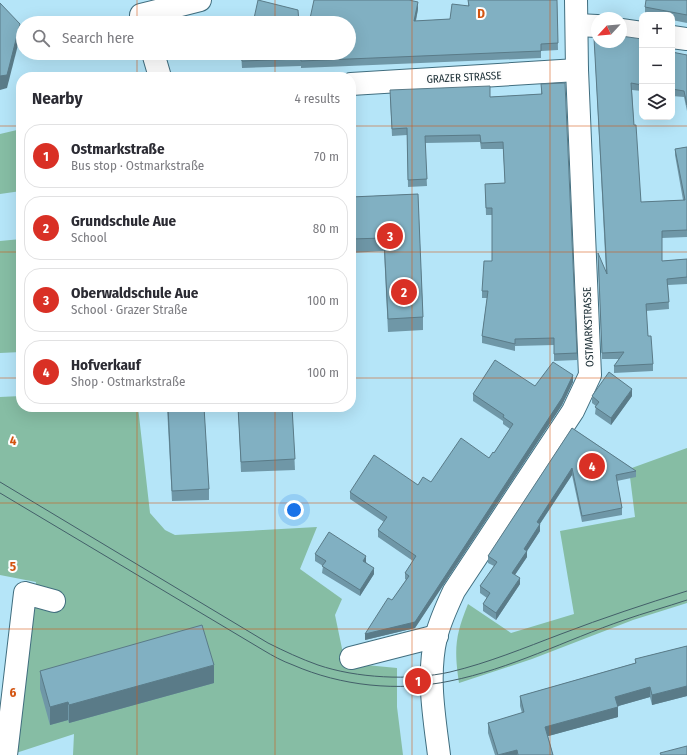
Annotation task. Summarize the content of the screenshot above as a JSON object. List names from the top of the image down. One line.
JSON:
{"streets":{"street":["GRAZER STRASSE","OSTMARKSTRASSE"]},"crossings":[["GRAZER STRASSE","OSTMARKSTRASSE"]],"north":"bottom left","page":{"map_buttons":["+","−"],"search":"Search here","heading":["Nearby","4 results"],"list":[{"mark":"1","name":"Ostmarkstraße","note":"Bus stop · Ostmarkstraße","value":"70 m"},{"mark":"2","name":"Grundschule Aue","note":"School","value":"80 m"},{"mark":"3","name":"Oberwaldschule Aue","note":"School · Grazer Straße","value":"100 m"},{"mark":"4","name":"Hofverkauf","note":"Shop · Ostmarkstraße","value":"100 m"}],"pins":["3","2","4","1"]},"grid":{"columns":["D"],"rows":["4","5","6"]}}
